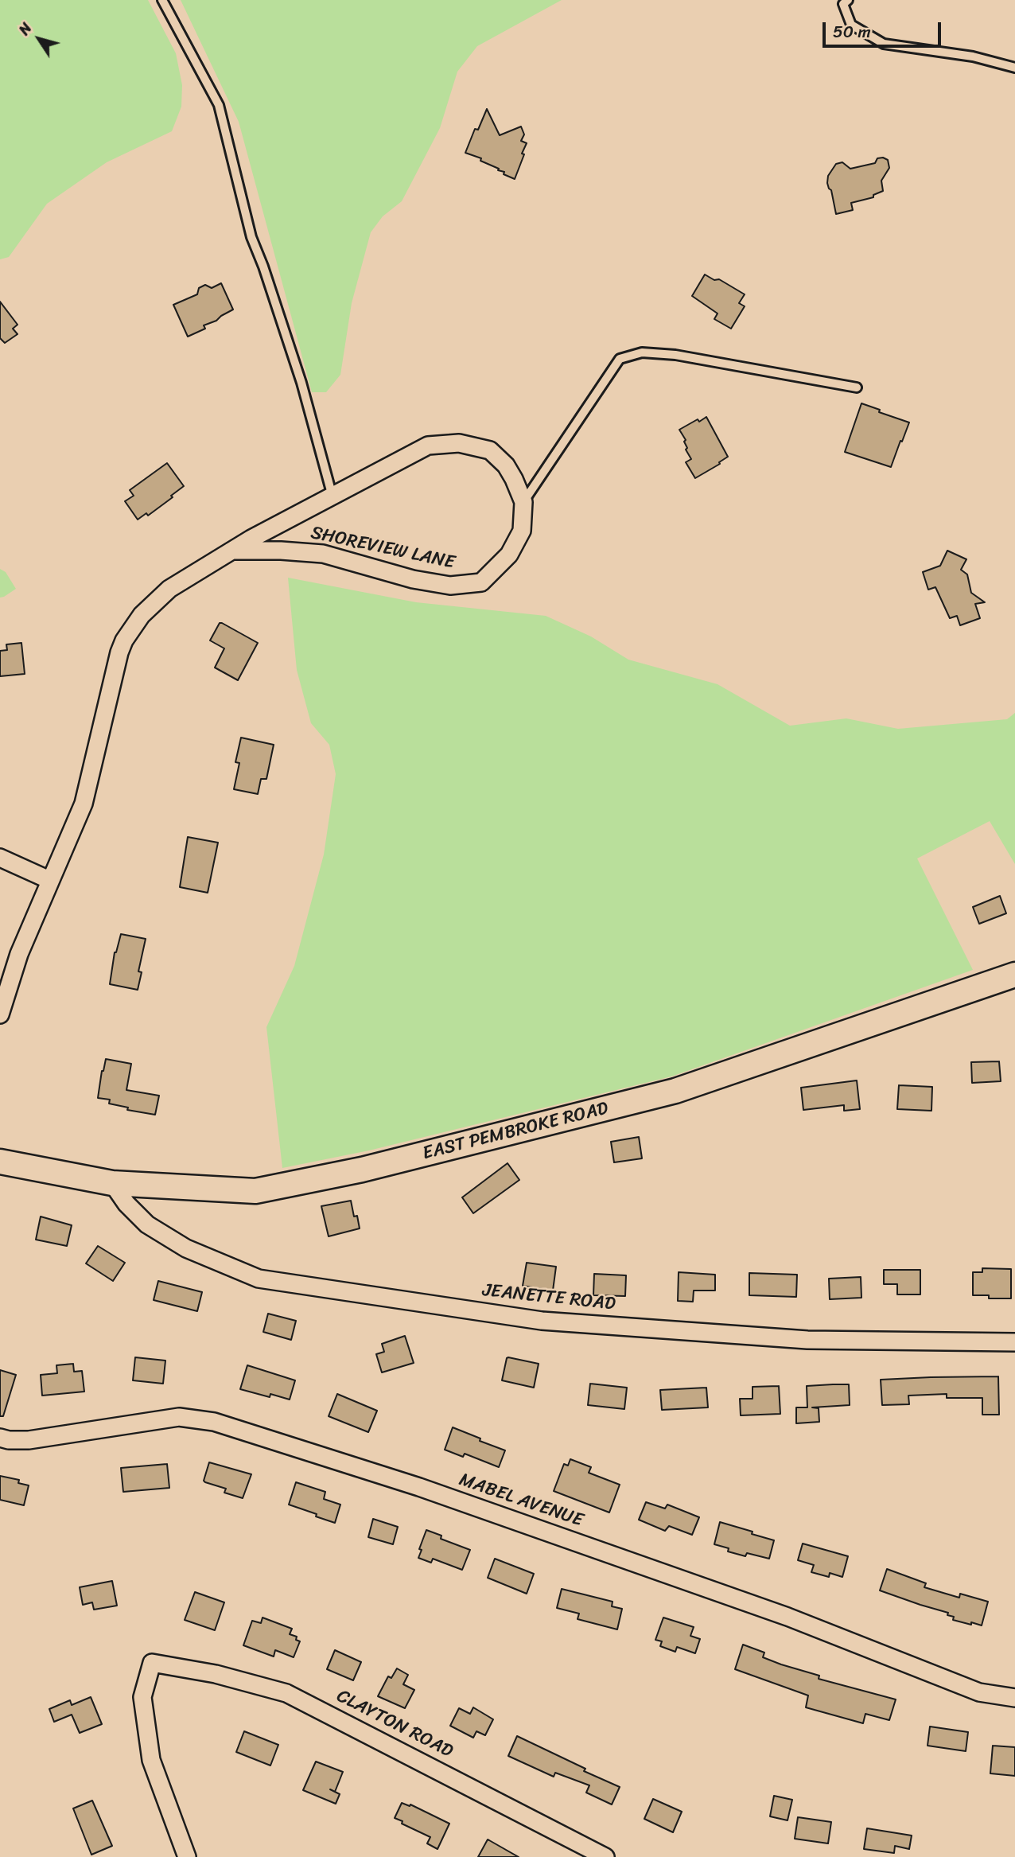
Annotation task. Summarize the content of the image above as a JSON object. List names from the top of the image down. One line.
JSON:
{"streets":{"street":["SHOREVIEW LANE","EAST PEMBROKE ROAD","JEANETTE ROAD","MABEL AVENUE","CLAYTON ROAD"]},"crossings":[["EAST PEMBROKE ROAD","JEANETTE ROAD"]],"scale_bar":"50 m","north":"top left"}
